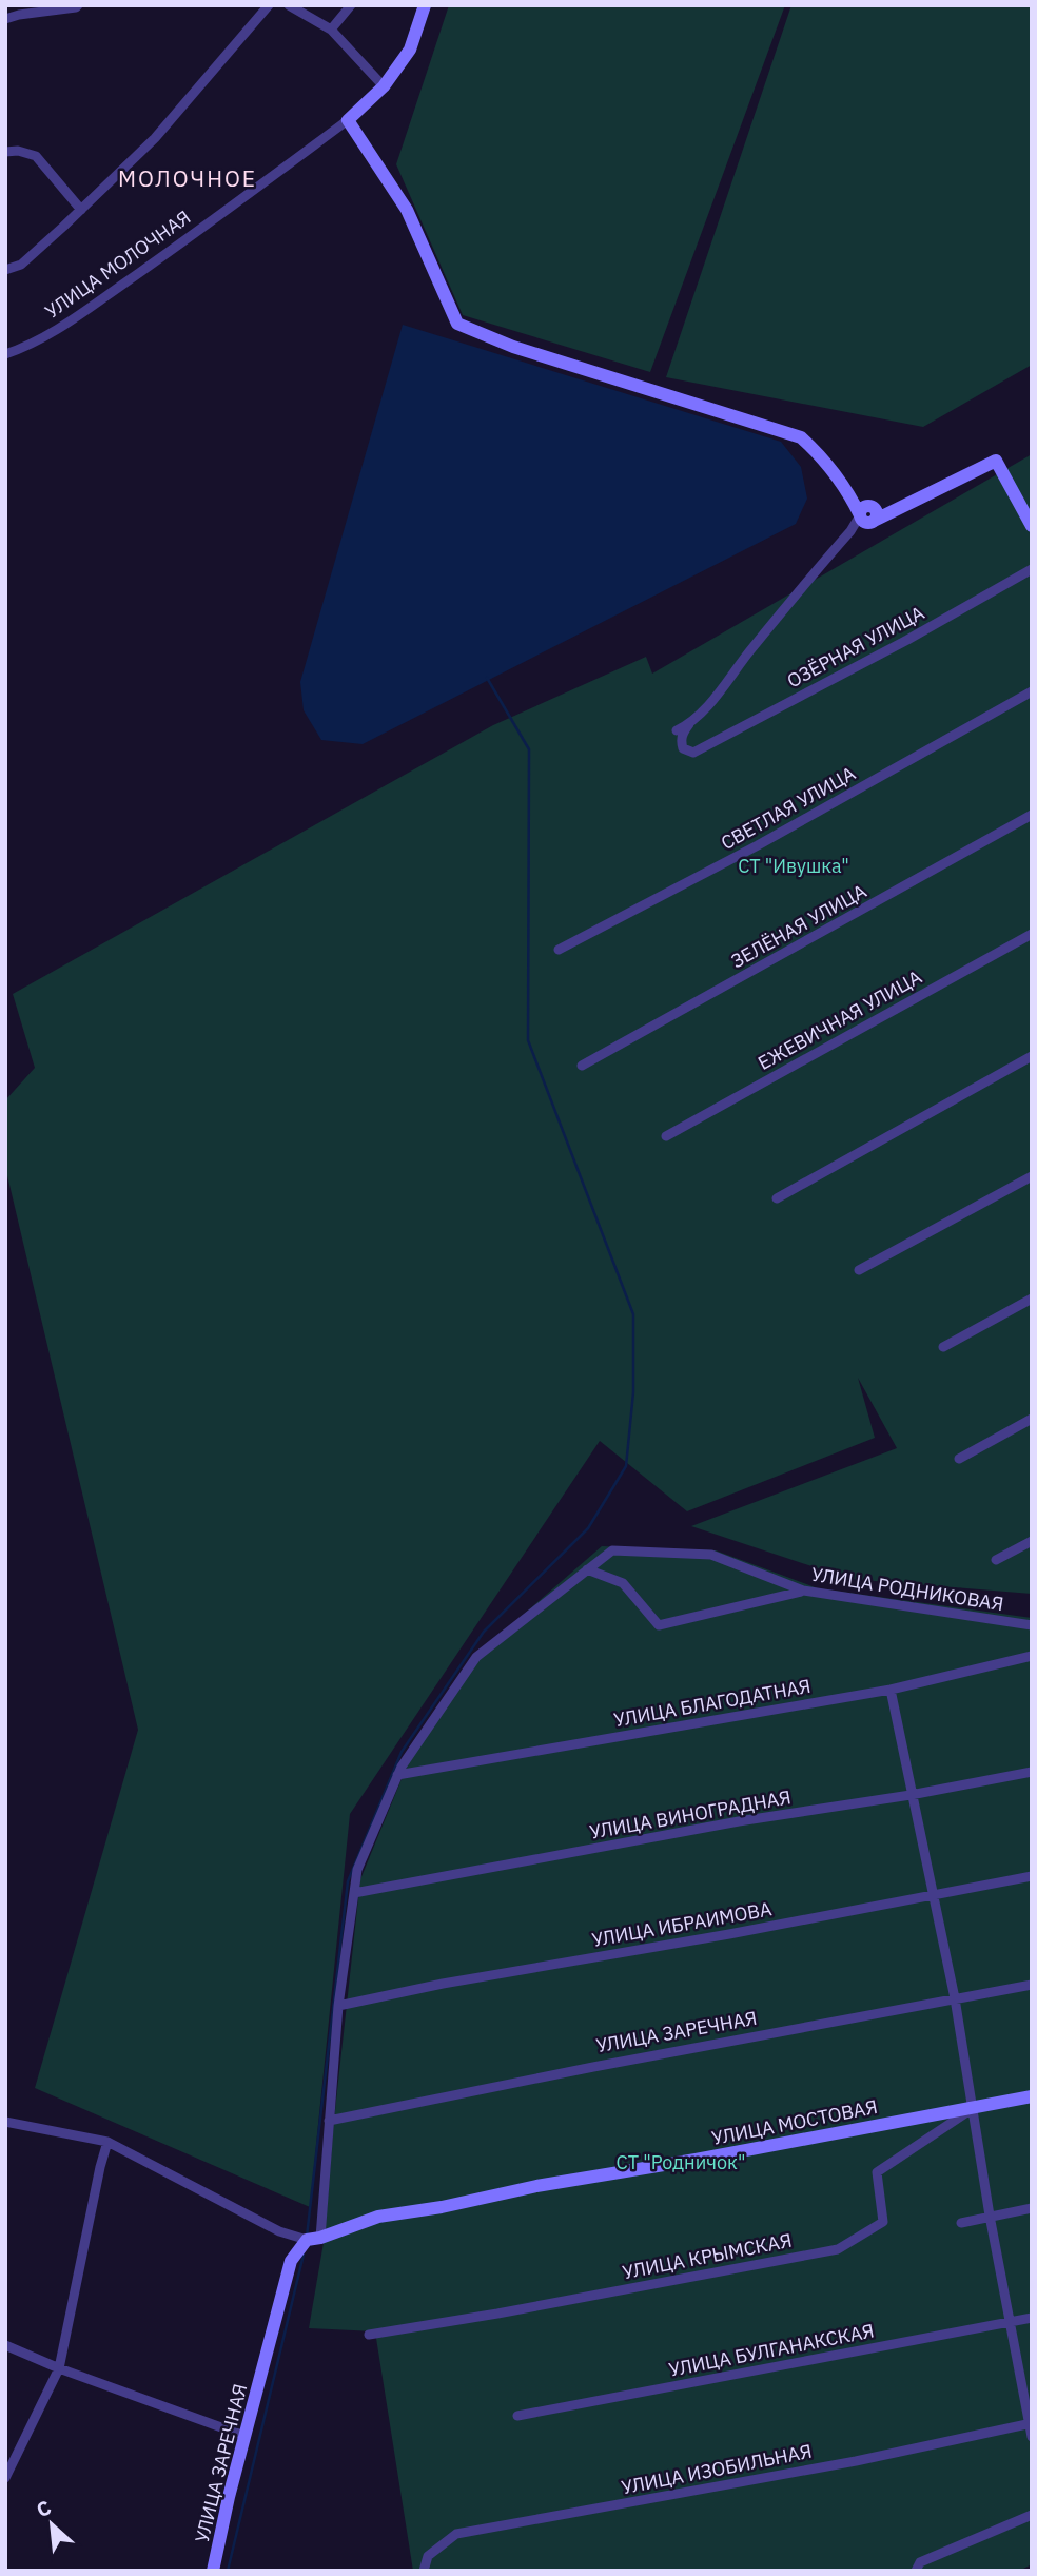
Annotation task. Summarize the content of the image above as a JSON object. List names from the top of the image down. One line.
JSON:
{"streets":{"street":["УЛИЦА МОЛОЧНАЯ","ОЗЁРНАЯ УЛИЦА","СВЕТЛАЯ УЛИЦА","ЗЕЛЁНАЯ УЛИЦА","ЕЖЕВИЧНАЯ УЛИЦА","УЛИЦА РОДНИКОВАЯ","УЛИЦА БЛАГОДАТНАЯ","УЛИЦА ВИНОГРАДНАЯ","УЛИЦА ИБРАИМОВА","УЛИЦА ЗАРЕЧНАЯ","УЛИЦА МОСТОВАЯ","УЛИЦА КРЫМСКАЯ","УЛИЦА БУЛГАНАКСКАЯ","УЛИЦА ИЗОБИЛЬНАЯ"]},"crossings":[["УЛИЦА РОДНИКОВАЯ","УЛИЦА БЛАГОДАТНАЯ"],["УЛИЦА РОДНИКОВАЯ","УЛИЦА ВИНОГРАДНАЯ"],["УЛИЦА РОДНИКОВАЯ","УЛИЦА ИБРАИМОВА"],["УЛИЦА РОДНИКОВАЯ","УЛИЦА ЗАРЕЧНАЯ"],["УЛИЦА РОДНИКОВАЯ","УЛИЦА МОСТОВАЯ"],["УЛИЦА ЗАРЕЧНАЯ","УЛИЦА МОСТОВАЯ"],["УЛИЦА МОСТОВАЯ","УЛИЦА КРЫМСКАЯ"]],"districts":["МОЛОЧНОЕ"],"parks":["СТ \"Ивушка\"","СТ \"Родничок\""],"north":"top left"}
